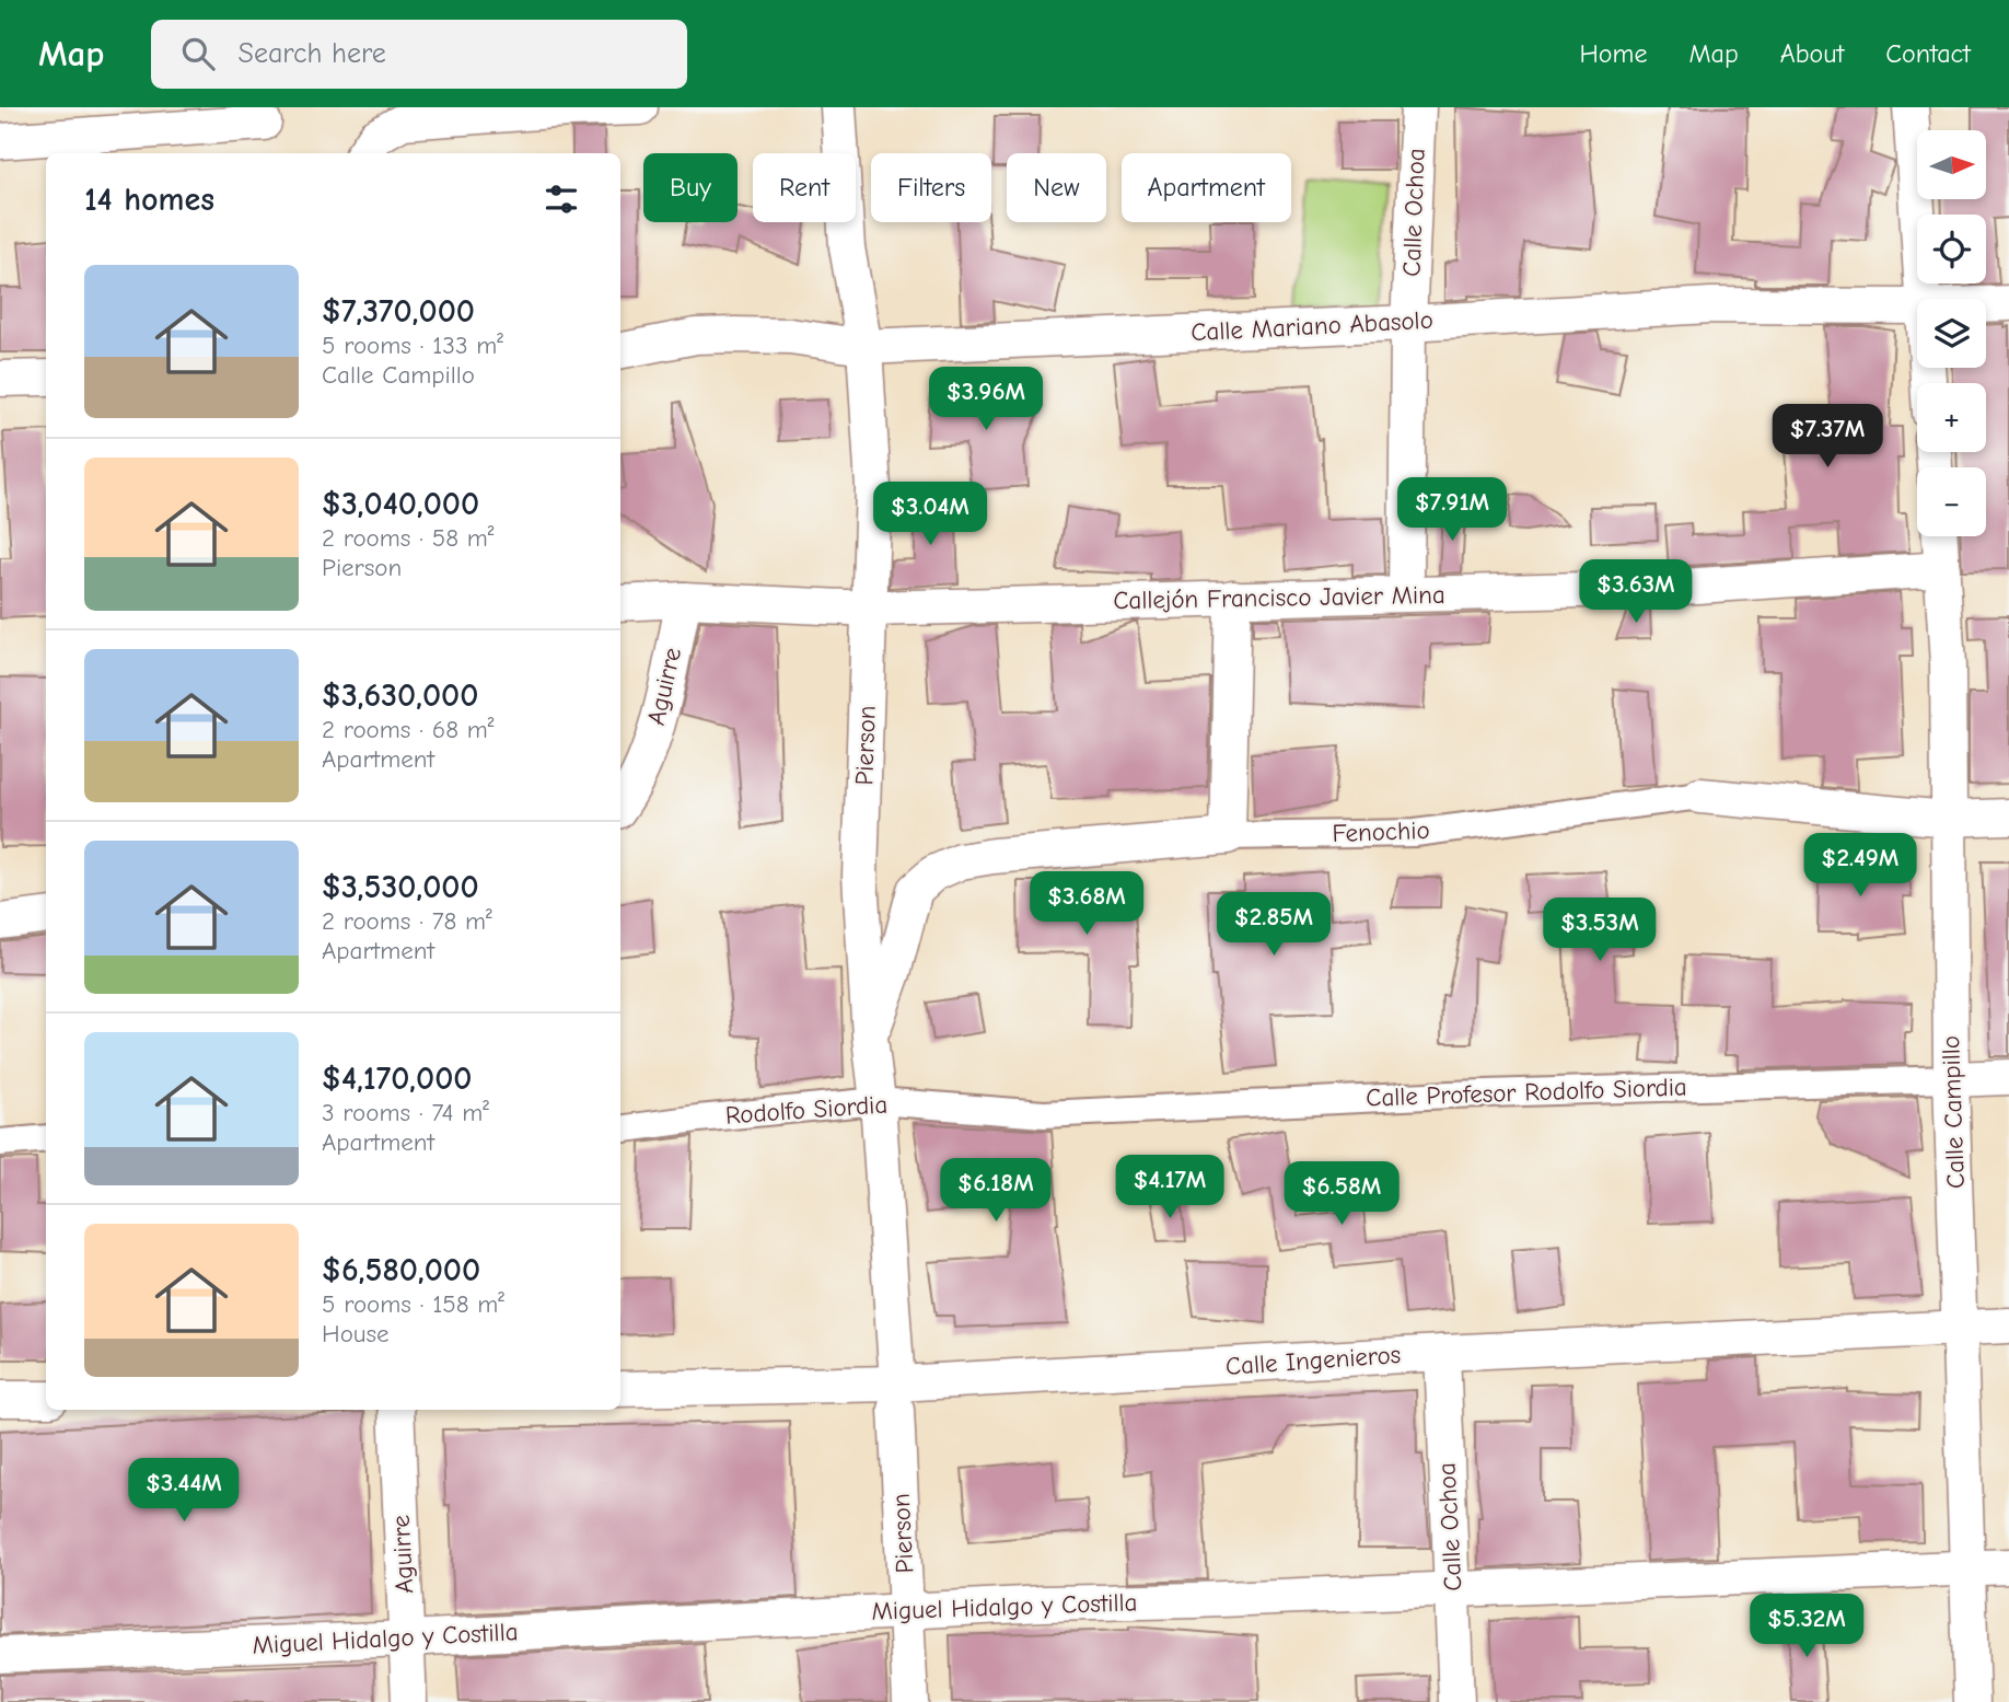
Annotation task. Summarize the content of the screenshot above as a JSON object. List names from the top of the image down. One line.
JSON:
{"streets":{"street":["Calle Ochoa","Calle Mariano Abasolo","Callejón Francisco Javier Mina","Aguirre","Pierson","Fenochio","Calle Profesor Rodolfo Siordia","Rodolfo Siordia","Calle Campillo","Calle Ingenieros","Miguel Hidalgo y Costilla"]},"crossings":[["Calle Ochoa","Calle Mariano Abasolo"],["Calle Ochoa","Callejón Francisco Javier Mina"],["Calle Ochoa","Calle Ingenieros"],["Calle Ochoa","Miguel Hidalgo y Costilla"],["Calle Mariano Abasolo","Pierson"],["Callejón Francisco Javier Mina","Aguirre"],["Callejón Francisco Javier Mina","Pierson"],["Callejón Francisco Javier Mina","Calle Campillo"],["Aguirre","Miguel Hidalgo y Costilla"],["Pierson","Fenochio"],["Pierson","Rodolfo Siordia"],["Pierson","Calle Ingenieros"],["Pierson","Miguel Hidalgo y Costilla"],["Fenochio","Calle Campillo"],["Calle Profesor Rodolfo Siordia","Rodolfo Siordia"],["Calle Profesor Rodolfo Siordia","Calle Campillo"],["Calle Campillo","Calle Ingenieros"],["Calle Campillo","Miguel Hidalgo y Costilla"]],"north":"right","page":{"header":"Map","search":"Search here","nav":["Home","Map","About","Contact"],"map_buttons":["+","−"],"chip":["Buy","Rent","Filters","New","Apartment"],"heading":"14 homes","list":[{"name":"$7,370,000","note":"5 rooms · 133 m² · Calle Campillo"},{"name":"$3,040,000","note":"2 rooms · 58 m² · Pierson"},{"name":"$3,630,000","note":"2 rooms · 68 m² · Apartment"},{"name":"$3,530,000","note":"2 rooms · 78 m² · Apartment"},{"name":"$4,170,000","note":"3 rooms · 74 m² · Apartment"},{"name":"$6,580,000","note":"5 rooms · 158 m² · House"}],"price":["$3.96M","$7.37M","$7.91M","$3.04M","$3.63M","$2.49M","$3.68M","$2.85M","$3.53M","$4.17M","$6.18M","$6.58M","$3.44M","$5.32M"]}}
